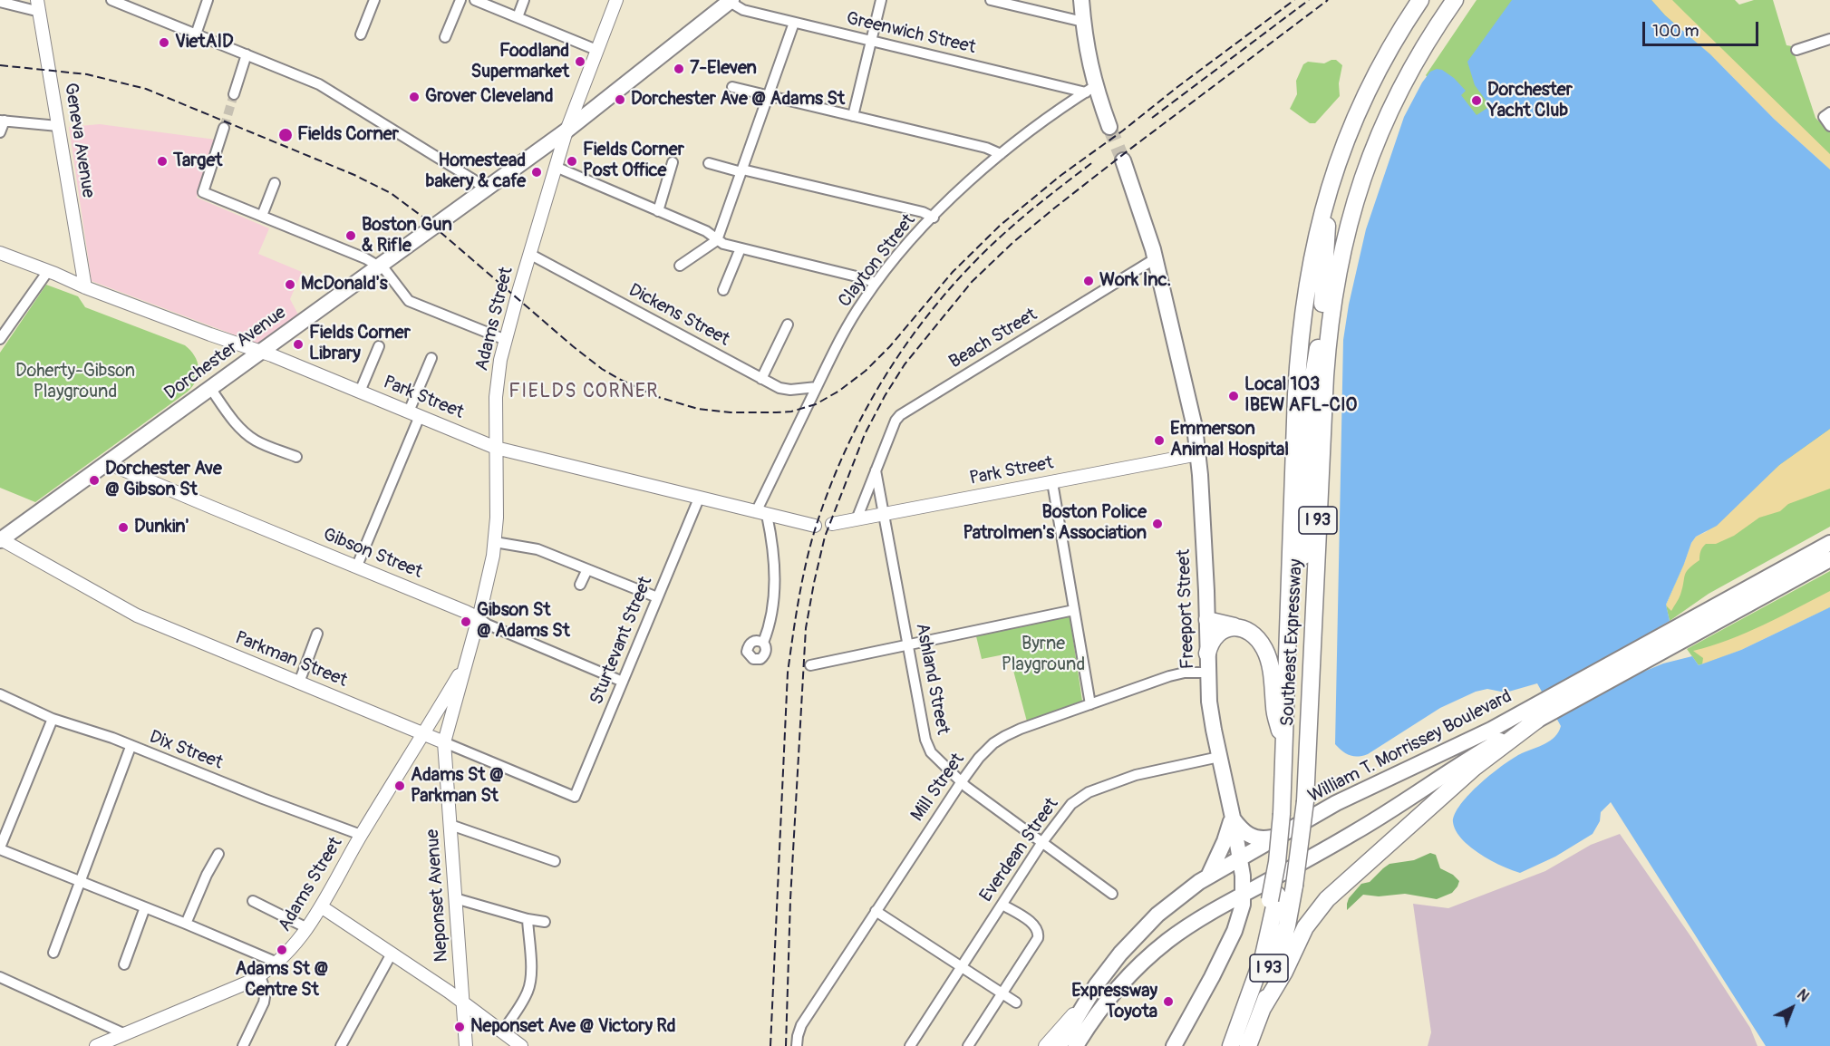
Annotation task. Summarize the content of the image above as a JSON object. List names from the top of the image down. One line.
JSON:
{"streets":{"highway":["I 93","Southeast Expressway"],"main road":["Geneva Avenue","Adams Street","Dorchester Avenue","Park Street","Gibson Street","Freeport Street","Parkman Street","William T. Morrissey Boulevard","Neponset Avenue"],"street":["Greenwich Street","Clayton Street","Dickens Street","Beach Street","Sturtevant Street","Ashland Street","Dix Street","Mill Street","Everdean Street"]},"crossings":[["Greenwich Street","Clayton Street"],["Greenwich Street","Dorchester Avenue"],["Geneva Avenue","Park Street"],["Clayton Street","Dickens Street"],["Clayton Street","Park Street"],["Dickens Street","Adams Street"],["Adams Street","Dorchester Avenue"],["Adams Street","Park Street"],["Adams Street","Gibson Street"],["Adams Street","Parkman Street"],["Adams Street","Dix Street"],["Adams Street","Neponset Avenue"],["Beach Street","Park Street"],["Beach Street","Freeport Street"],["Dorchester Avenue","Park Street"],["Dorchester Avenue","Gibson Street"],["Dorchester Avenue","Parkman Street"],["Park Street","Freeport Street"],["Park Street","Sturtevant Street"],["Park Street","Ashland Street"],["I 93","Southeast Expressway"],["Gibson Street","Sturtevant Street"],["Freeport Street","William T. Morrissey Boulevard"],["Freeport Street","Mill Street"],["Freeport Street","Everdean Street"],["Sturtevant Street","Parkman Street"],["Parkman Street","Neponset Avenue"],["Ashland Street","Mill Street"],["Ashland Street","Everdean Street"]],"districts":["FIELDS CORNER"],"parks":["Doherty-Gibson Playground","Byrne Playground"],"places":["VietAID","Foodland Supermarket","7-Eleven","Grover Cleveland","Dorchester Ave @ Adams St","Dorchester Yacht Club","Fields Corner","Target","Fields Corner Post Office","Homestead bakery & cafe","Boston Gun & Rifle","Work Inc.","McDonald's","Fields Corner Library","Local 103 IBEW AFL-CIO","Emmerson Animal Hospital","Dorchester Ave @ Gibson St","Boston Police Patrolmen's Association","Dunkin'","Gibson St @ Adams St","Adams St @ Parkman St","Adams St @ Centre St","Expressway Toyota","Neponset Ave @ Victory Rd"],"scale_bar":"100 m","north":"top right"}
